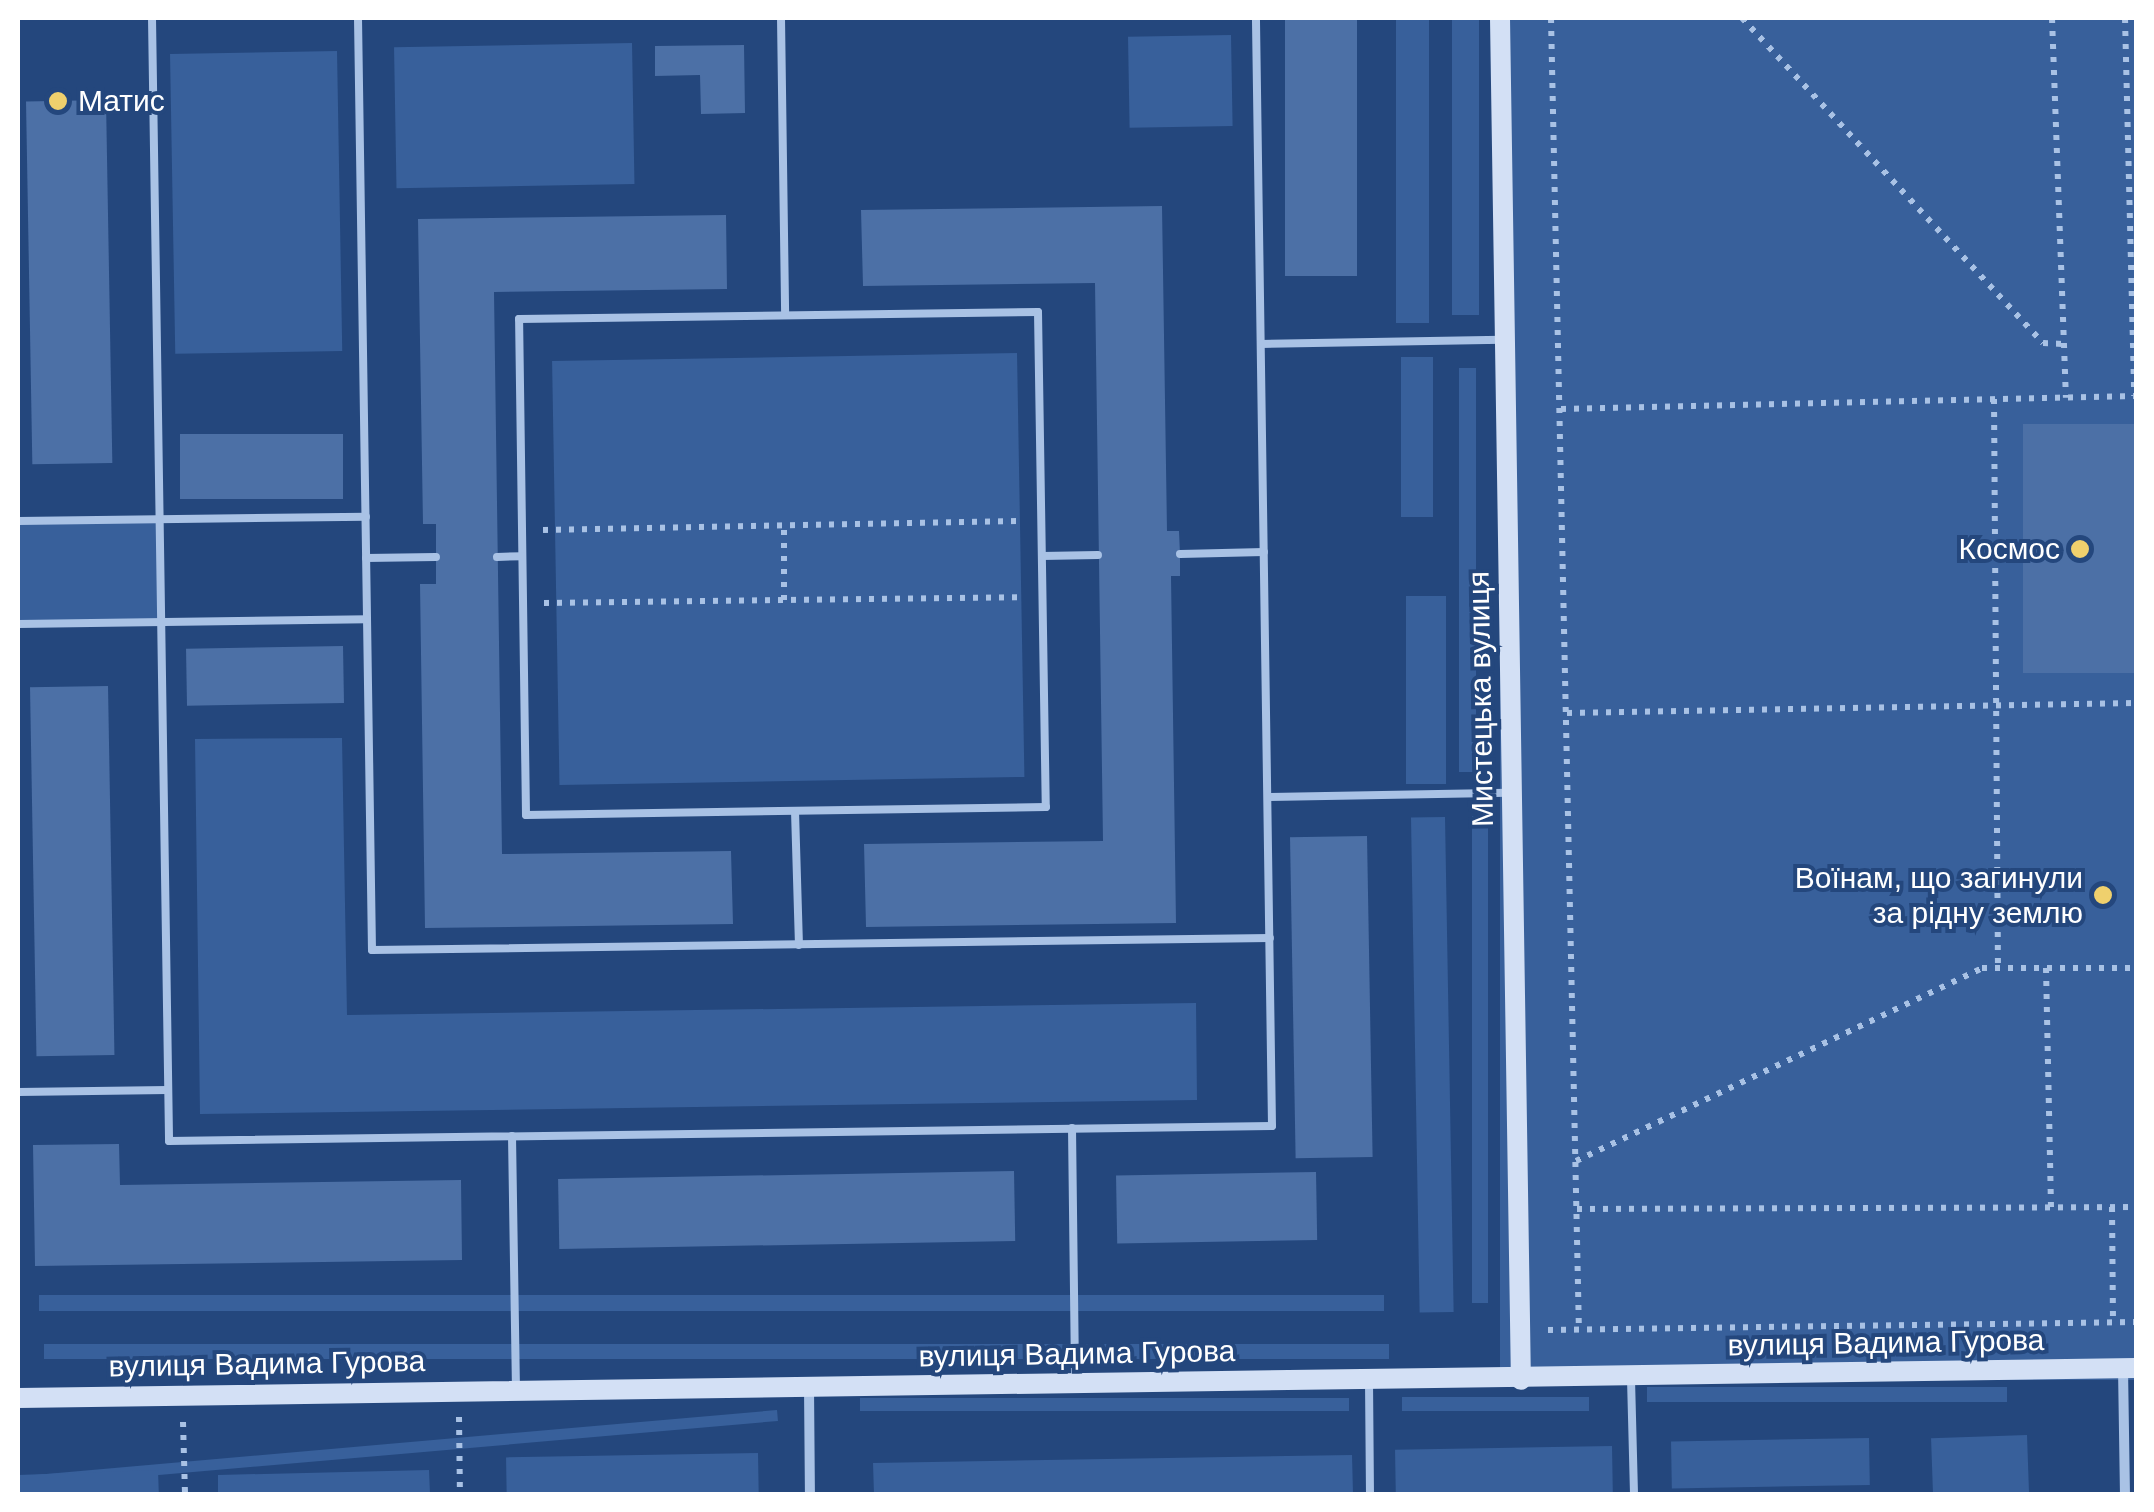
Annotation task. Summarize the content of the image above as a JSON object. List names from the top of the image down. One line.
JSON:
{"streets":{"street":["Мистецька вулиця","вулиця Вадима Гурова"]},"crossings":[["Мистецька вулиця","вулиця Вадима Гурова"]],"places":["Матис","Космос","Воїнам, що загинули за рідну землю"]}
